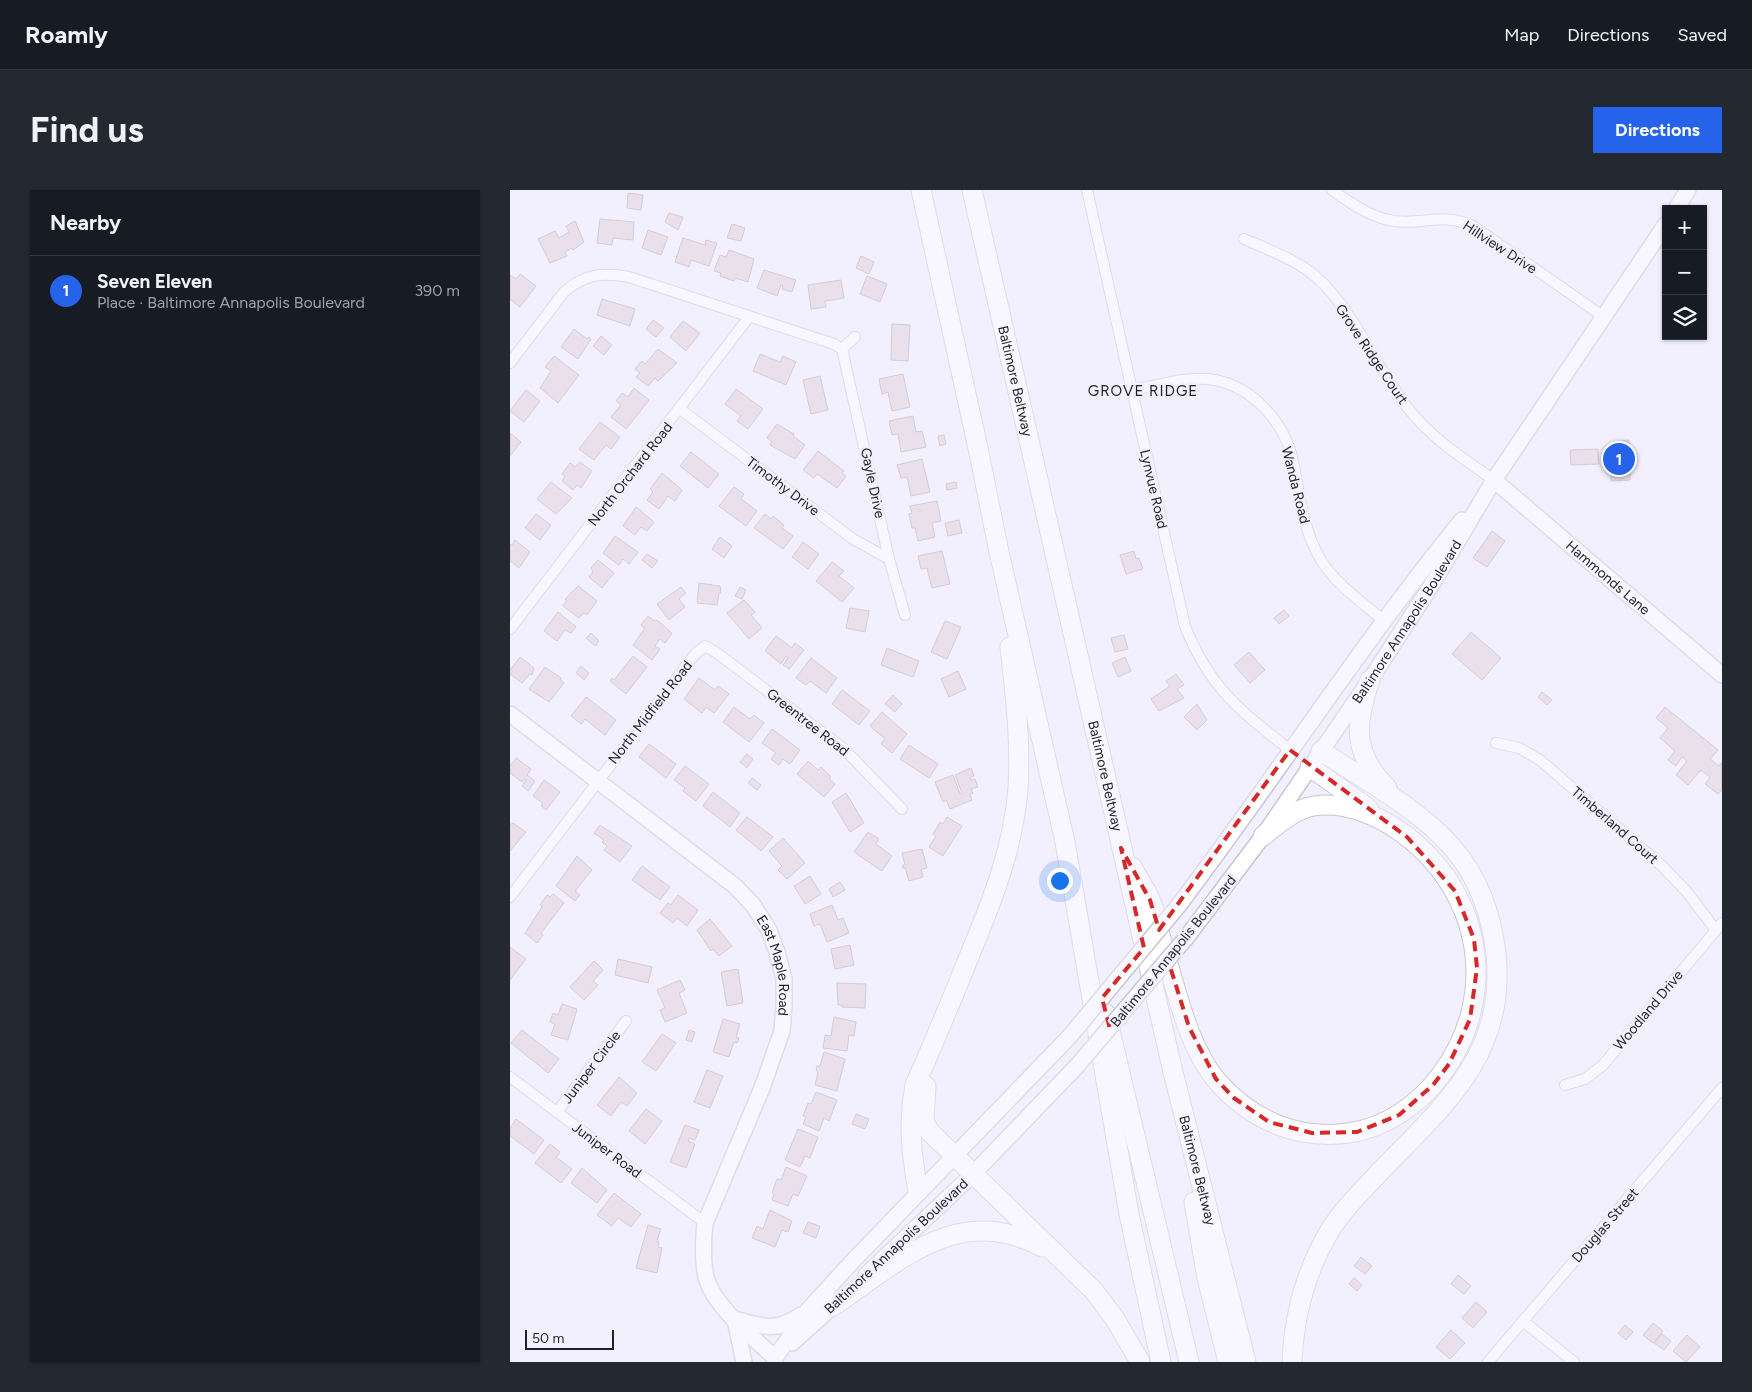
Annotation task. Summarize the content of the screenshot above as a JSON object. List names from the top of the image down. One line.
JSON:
{"streets":{"highway":["Baltimore Beltway"],"main road":["Hammonds Lane","Baltimore Annapolis Boulevard","East Maple Road"],"street":["Hillview Drive","Grove Ridge Court","North Orchard Road","Gayle Drive","Wanda Road","Timothy Drive","Lynvue Road","North Midfield Road","Greentree Road","Timberland Court","Woodland Drive","Juniper Circle","Juniper Road","Douglas Street"]},"crossings":[["Hillview Drive","Baltimore Annapolis Boulevard"],["Grove Ridge Court","Hammonds Lane"],["Grove Ridge Court","Baltimore Annapolis Boulevard"],["North Orchard Road","Timothy Drive"],["Gayle Drive","Timothy Drive"],["Wanda Road","Lynvue Road"],["Wanda Road","Baltimore Annapolis Boulevard"],["Lynvue Road","Baltimore Annapolis Boulevard"],["Hammonds Lane","Baltimore Annapolis Boulevard"],["Baltimore Annapolis Boulevard","East Maple Road"],["North Midfield Road","Greentree Road"],["North Midfield Road","East Maple Road"],["Timberland Court","Woodland Drive"],["East Maple Road","Juniper Road"],["Juniper Circle","Juniper Road"]],"districts":["GROVE RIDGE"],"scale_bar":"50 m","page":{"header":"Roamly","nav":["Map","Directions","Saved"],"buttons":"Directions","title":"Find us","heading":"Nearby","map_buttons":["+","−"],"list":[{"mark":"1","name":"Seven Eleven","note":"Place · Baltimore Annapolis Boulevard","value":"390 m"}],"pins":"1","scale":"50 m"}}
